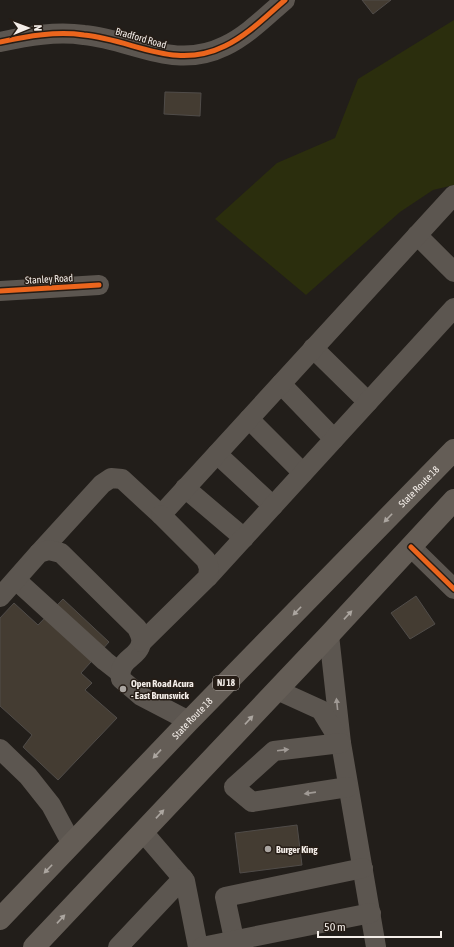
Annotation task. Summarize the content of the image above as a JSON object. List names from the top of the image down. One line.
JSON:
{"streets":{"highway":["State Route 18","NJ 18"],"street":["Bradford Road","Stanley Road"]},"places":["Open Road Acura - East Brunswick","Burger King"],"scale_bar":"50 m","north":"right"}
